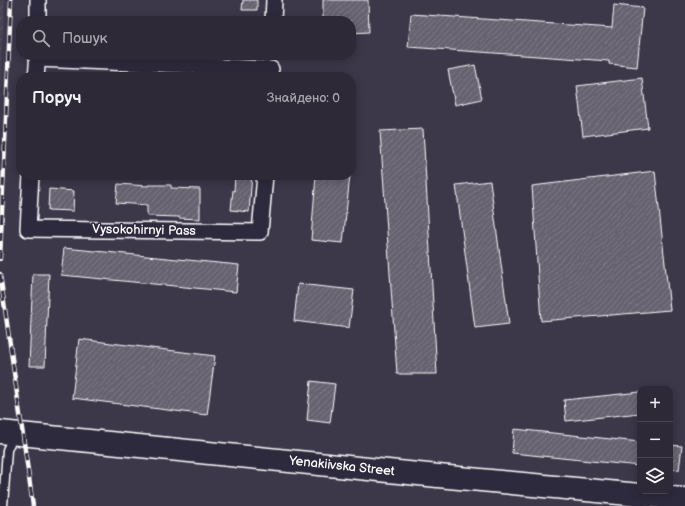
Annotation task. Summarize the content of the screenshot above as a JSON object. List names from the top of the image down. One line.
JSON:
{"streets":{"street":["Vysokohirnyi Pass","Yenakiivska Street"]},"page":{"search":"Пошук","heading":["Поруч","Знайдено: 0"],"map_buttons":["+","−"]}}
